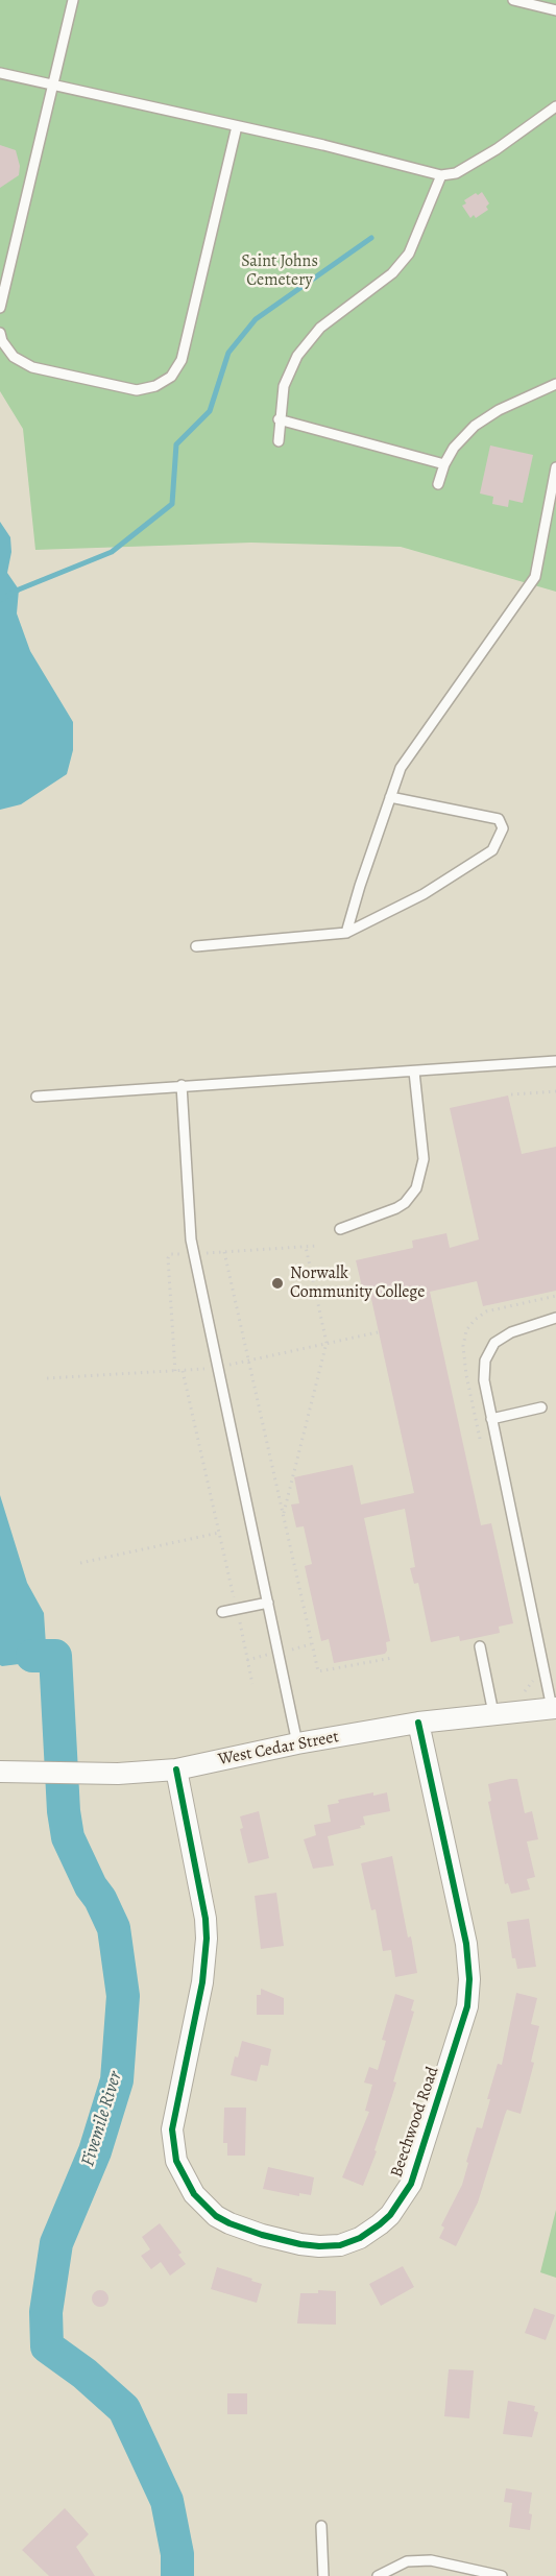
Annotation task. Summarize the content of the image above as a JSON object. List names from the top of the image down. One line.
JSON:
{"streets":{"street":["West Cedar Street","Beechwood Road"]},"crossings":[["West Cedar Street","Beechwood Road"]],"water":["Fivemile River"],"parks":["Saint Johns Cemetery"],"places":["Norwalk Community College"]}
